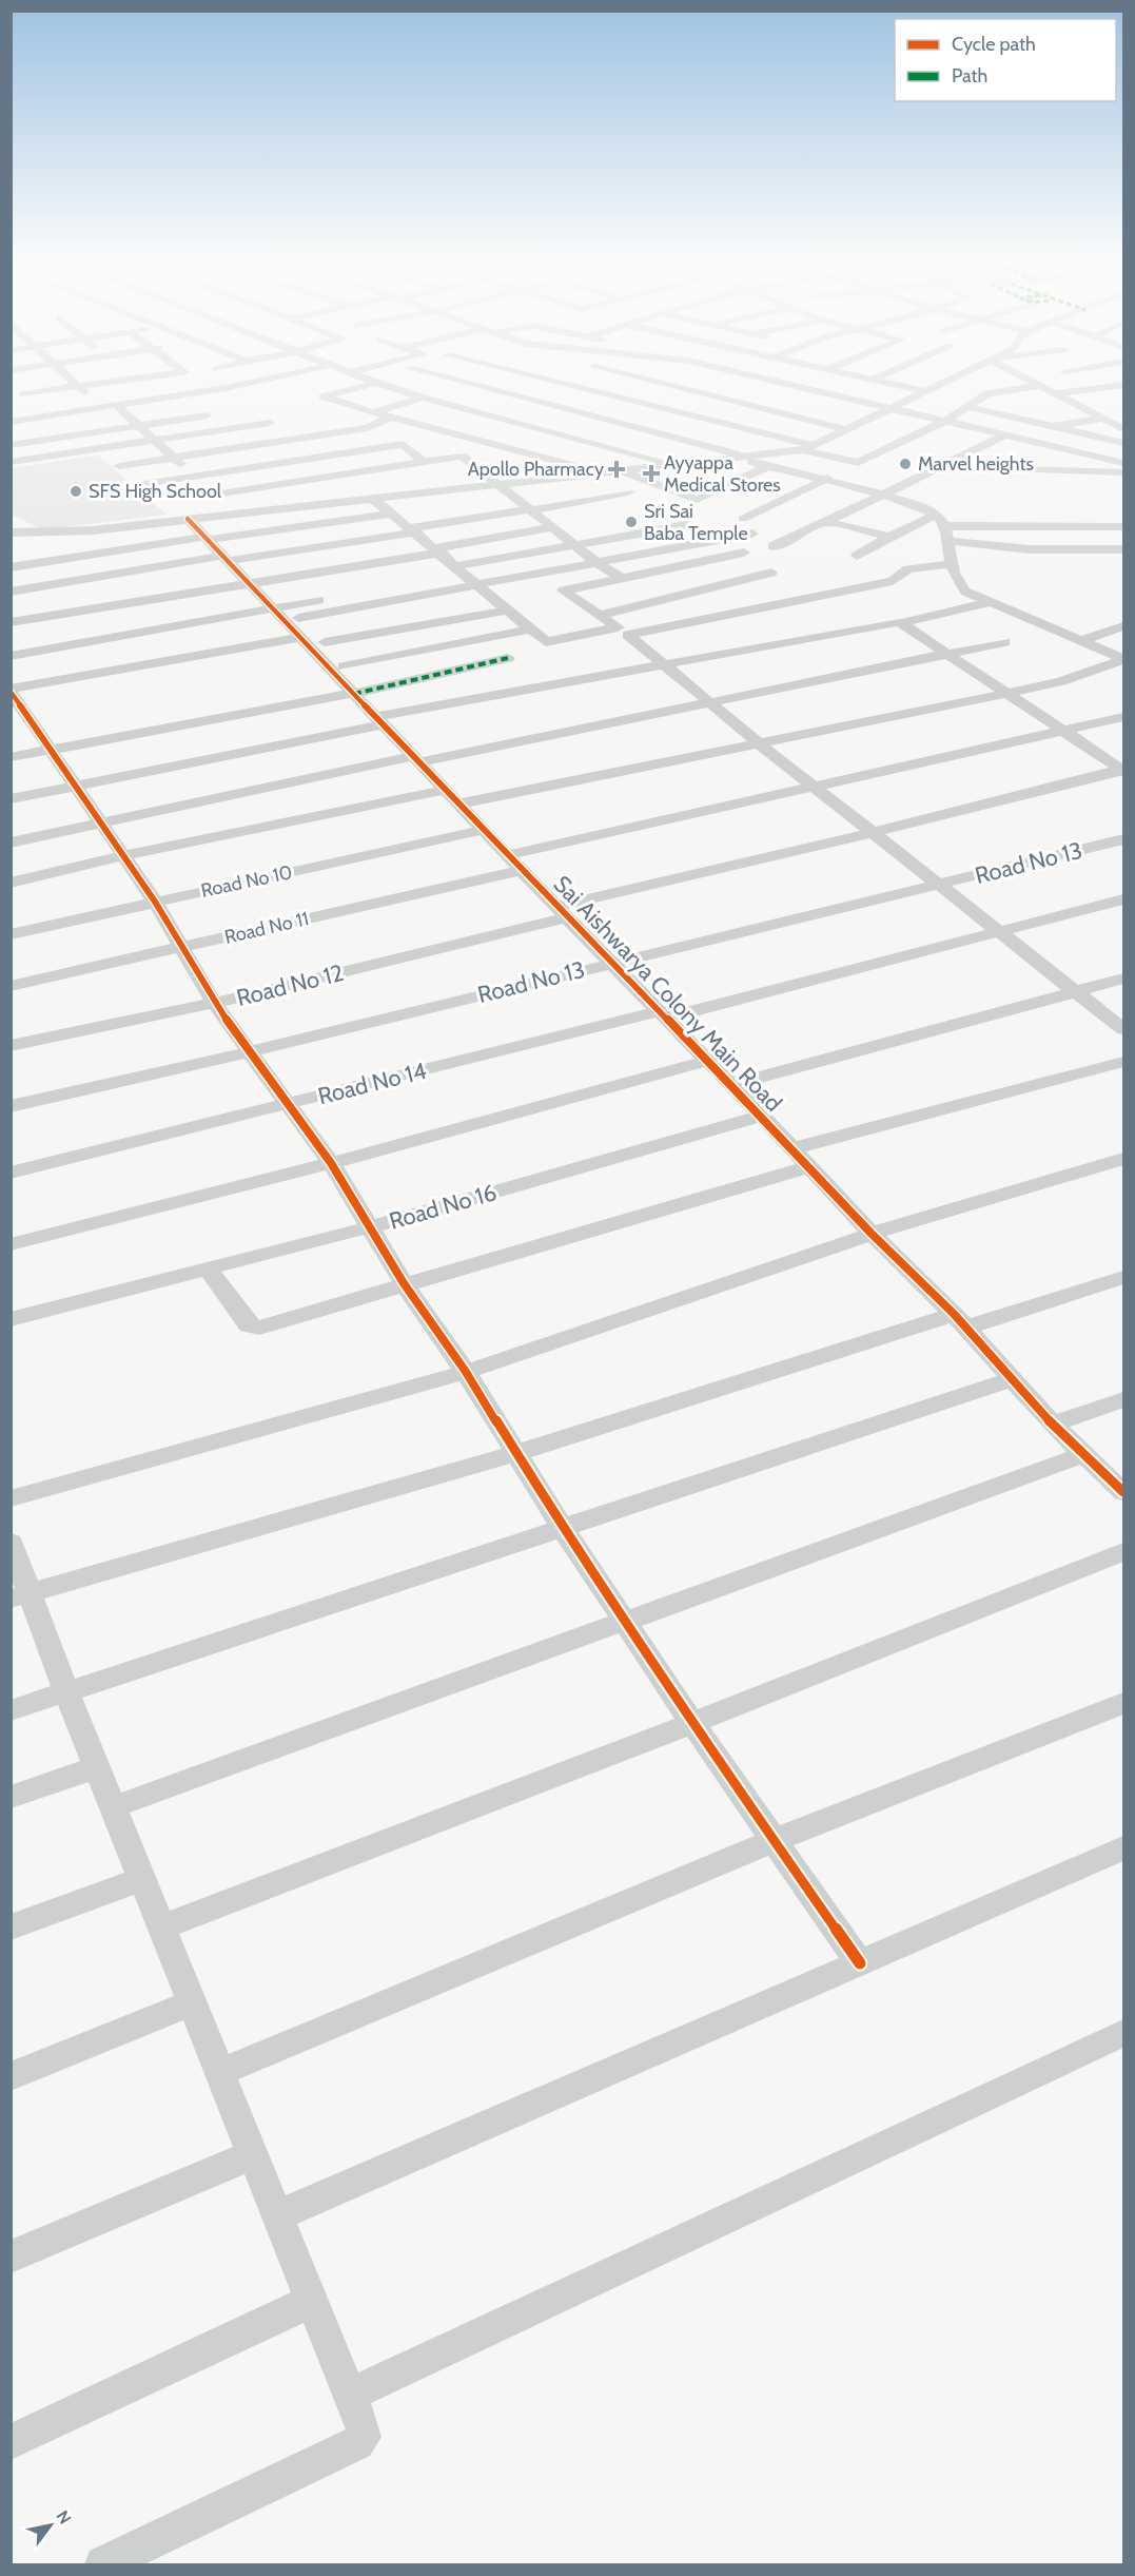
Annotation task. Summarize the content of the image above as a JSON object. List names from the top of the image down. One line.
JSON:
{"streets":{"street":["Road No 13","Road No 10","Road No 11","Road No 12","Sai Aishwarya Colony Main Road","Road No 14","Road No 16"]},"crossings":[["Road No 13","Sai Aishwarya Colony Main Road"],["Road No 10","Sai Aishwarya Colony Main Road"],["Road No 11","Sai Aishwarya Colony Main Road"],["Road No 12","Sai Aishwarya Colony Main Road"],["Sai Aishwarya Colony Main Road","Road No 14"],["Sai Aishwarya Colony Main Road","Road No 16"]],"places":{"other":["Marvel heights","SFS High School","Sri Sai Baba Temple"],"health":["Apollo Pharmacy","Ayyappa Medical Stores"]},"legend":["Cycle path","Path"],"north":"top right"}
